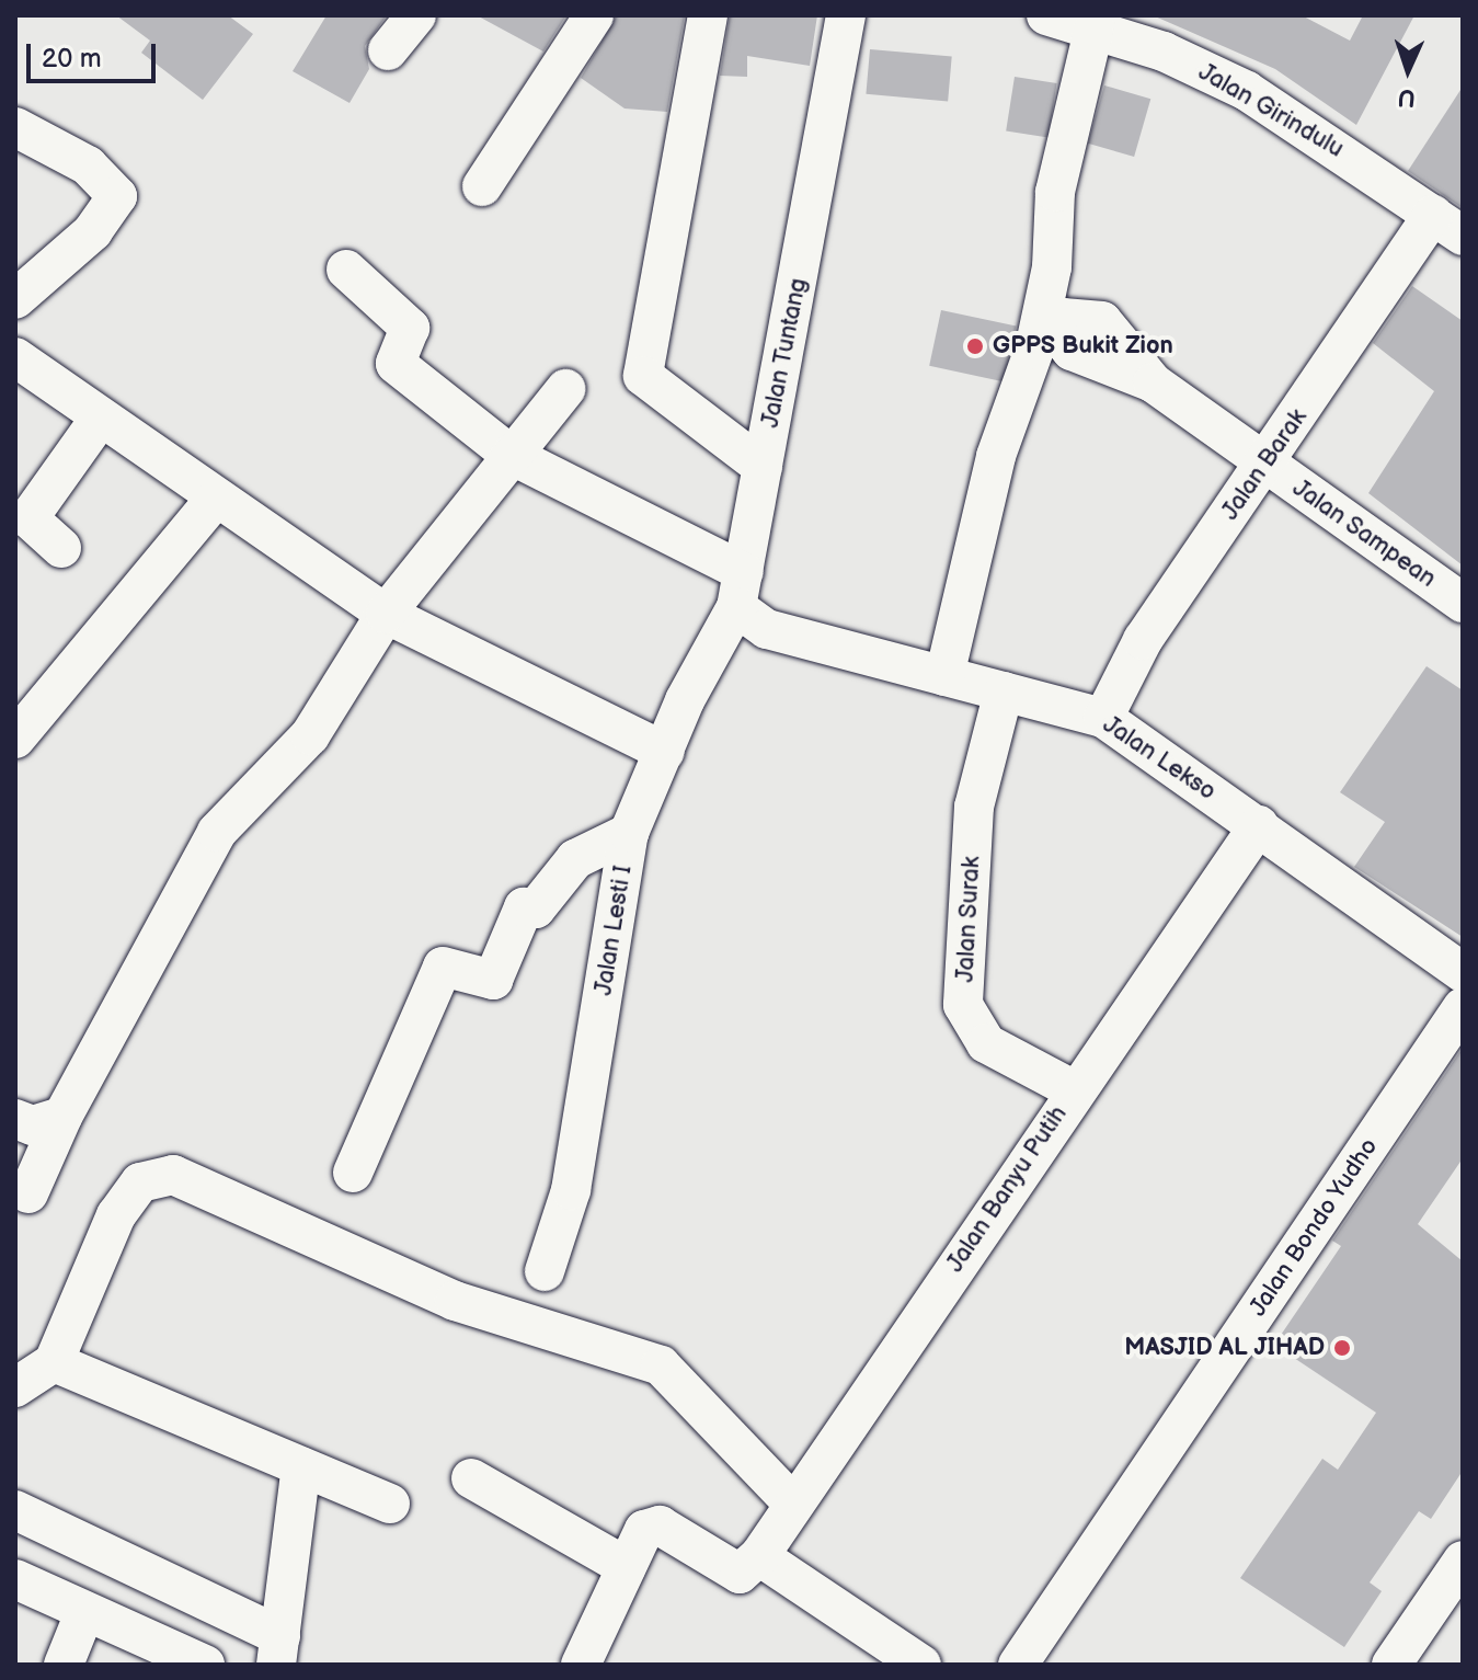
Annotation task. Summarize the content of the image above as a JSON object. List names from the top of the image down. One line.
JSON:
{"streets":{"street":["Jalan Girindulu","Jalan Tuntang","Jalan Barak","Jalan Sampean","Jalan Lekso","Jalan Surak","Jalan Lesti I","Jalan Banyu Putih","Jalan Bondo Yudho"]},"crossings":[["Jalan Girindulu","Jalan Barak"],["Jalan Tuntang","Jalan Lekso"],["Jalan Tuntang","Jalan Lesti I"],["Jalan Barak","Jalan Sampean"],["Jalan Barak","Jalan Lekso"],["Jalan Lekso","Jalan Surak"],["Jalan Lekso","Jalan Lesti I"],["Jalan Lekso","Jalan Banyu Putih"],["Jalan Surak","Jalan Banyu Putih"]],"places":["GPPS Bukit Zion","MASJID AL JIHAD"],"scale_bar":"20 m","north":"bottom"}
